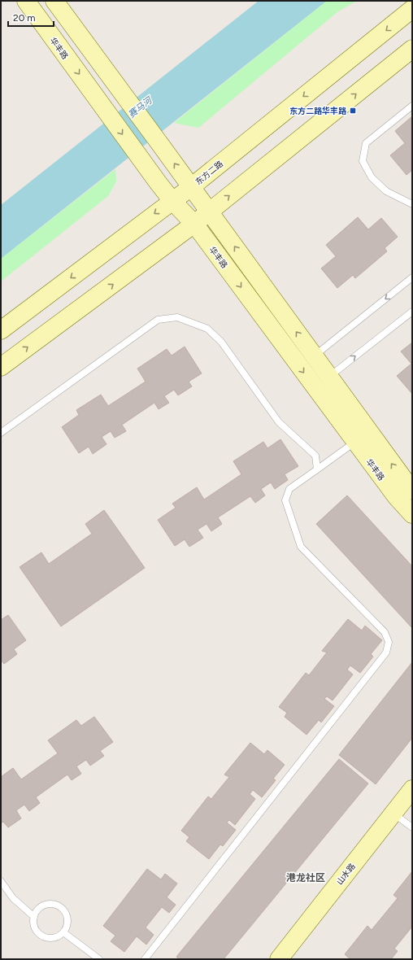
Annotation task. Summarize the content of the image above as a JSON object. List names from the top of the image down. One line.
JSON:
{"streets":{"street":["华丰路","东方二路","山水路"]},"crossings":[["华丰路","东方二路"]],"districts":["港龙社区"],"water":["赛马河"],"places":{"transit":["东方二路华丰路"]},"scale_bar":"20 m"}
